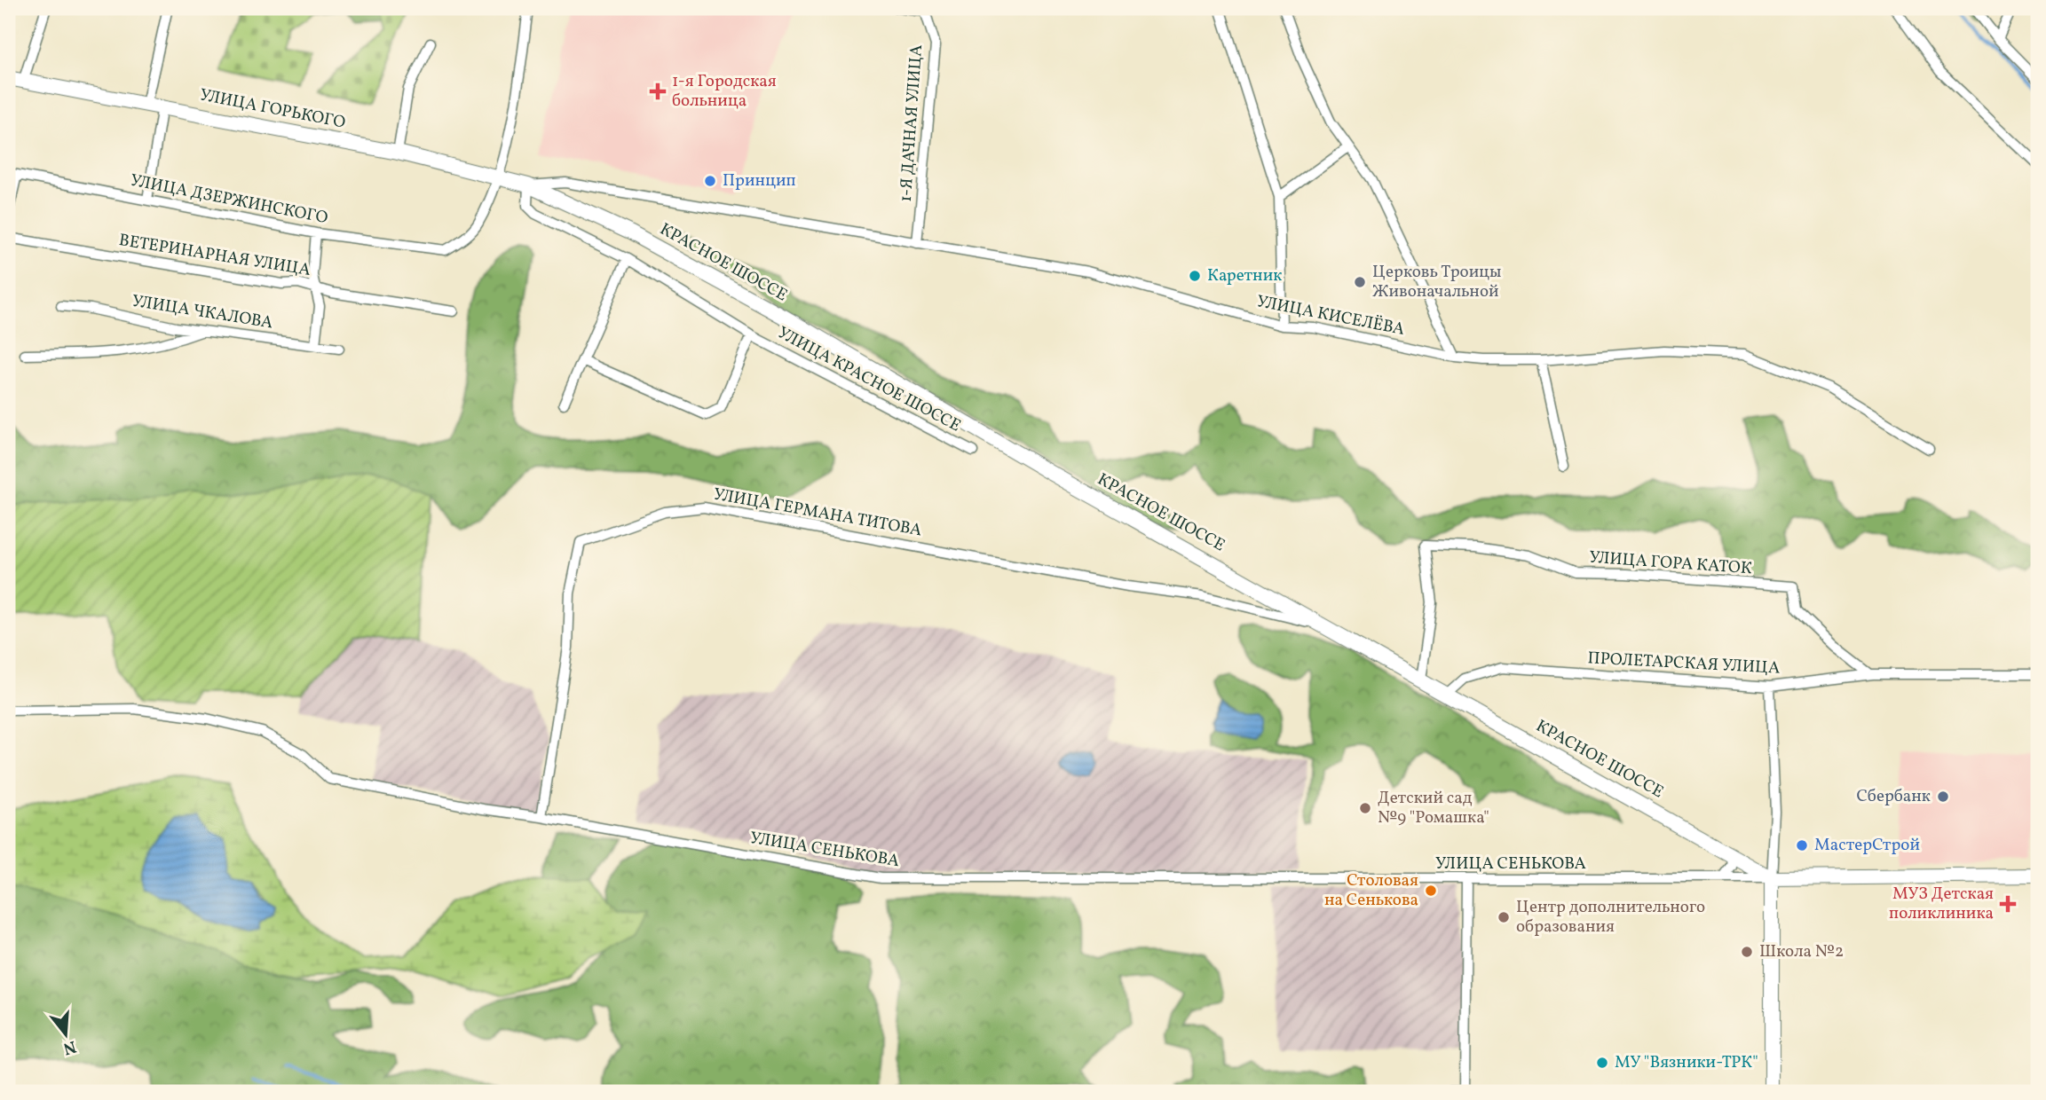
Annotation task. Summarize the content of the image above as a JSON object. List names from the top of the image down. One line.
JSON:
{"streets":{"main road":["УЛИЦА ГОРЬКОГО","КРАСНОЕ ШОССЕ"],"street":["1-Я ДАЧНАЯ УЛИЦА","УЛИЦА ДЗЕРЖИНСКОГО","ВЕТЕРИНАРНАЯ УЛИЦА","УЛИЦА ЧКАЛОВА","УЛИЦА КИСЕЛЁВА","УЛИЦА КРАСНОЕ ШОССЕ","УЛИЦА ГЕРМАНА ТИТОВА","УЛИЦА ГОРА КАТОК","ПРОЛЕТАРСКАЯ УЛИЦА","УЛИЦА СЕНЬКОВА"]},"crossings":[["УЛИЦА ГОРЬКОГО","УЛИЦА ДЗЕРЖИНСКОГО"],["УЛИЦА ГОРЬКОГО","КРАСНОЕ ШОССЕ"],["УЛИЦА ГОРЬКОГО","УЛИЦА КИСЕЛЁВА"],["УЛИЦА ГОРЬКОГО","УЛИЦА КРАСНОЕ ШОССЕ"],["1-Я ДАЧНАЯ УЛИЦА","УЛИЦА КИСЕЛЁВА"],["КРАСНОЕ ШОССЕ","УЛИЦА КИСЕЛЁВА"],["КРАСНОЕ ШОССЕ","УЛИЦА КРАСНОЕ ШОССЕ"],["КРАСНОЕ ШОССЕ","УЛИЦА ГЕРМАНА ТИТОВА"],["КРАСНОЕ ШОССЕ","УЛИЦА ГОРА КАТОК"],["КРАСНОЕ ШОССЕ","ПРОЛЕТАРСКАЯ УЛИЦА"],["КРАСНОЕ ШОССЕ","УЛИЦА СЕНЬКОВА"],["УЛИЦА КИСЕЛЁВА","УЛИЦА КРАСНОЕ ШОССЕ"],["УЛИЦА ГЕРМАНА ТИТОВА","УЛИЦА СЕНЬКОВА"],["УЛИЦА ГОРА КАТОК","ПРОЛЕТАРСКАЯ УЛИЦА"]],"places":{"health":["1-я Городская больница","МУЗ Детская поликлиника"],"other":["Принцип","Каретник","Церковь Троицы Живоначальной","Сбербанк","Детский сад №9 \"Ромашка\"","МастерСтрой","Столовая на Сенькова","Центр дополнительного образования","Школа №2","МУ \"Вязники-ТРК\""]},"north":"bottom"}
